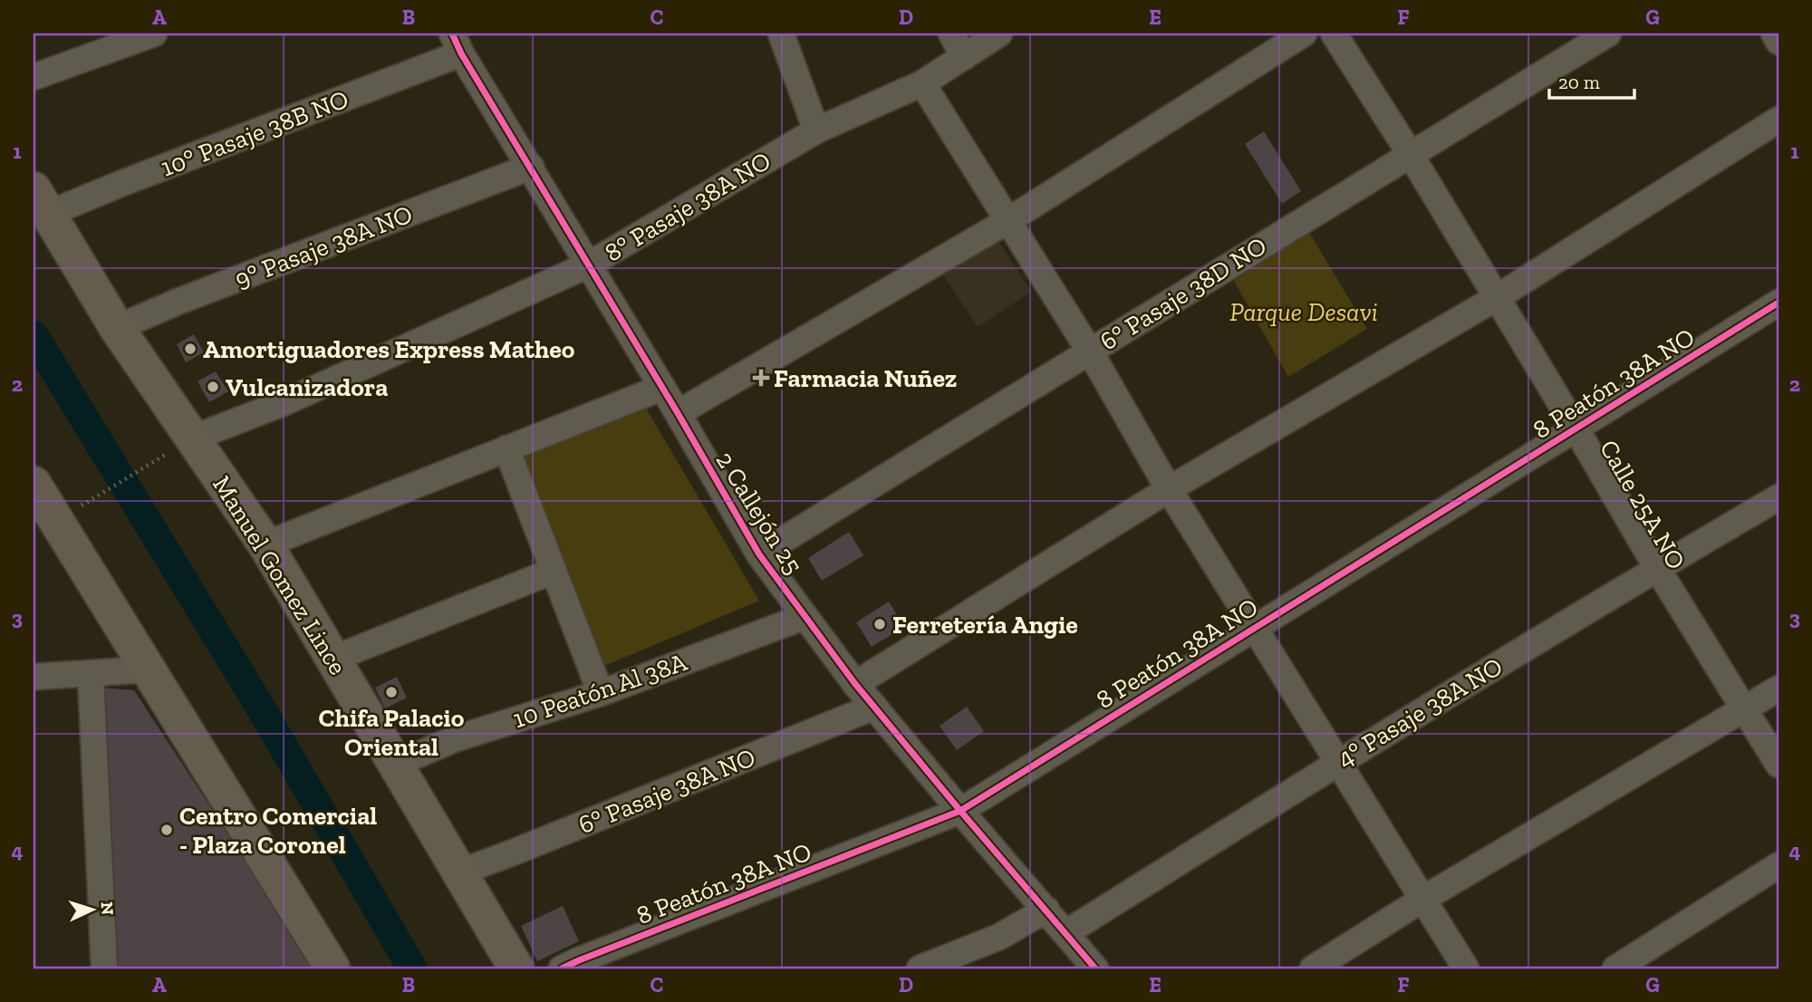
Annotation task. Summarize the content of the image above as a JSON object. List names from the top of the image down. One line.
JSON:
{"streets":{"main road":["Manuel Gomez Lince"],"street":["10° Pasaje 38B NO","8° Pasaje 38A NO","9° Pasaje 38A NO","6° Pasaje 38D NO","8 Peatón 38A NO","Calle 25A NO","2 Callejón 25","10 Peatón Al 38A","4° Pasaje 38A NO","6° Pasaje 38A NO"]},"crossings":[["10° Pasaje 38B NO","2 Callejón 25"],["10° Pasaje 38B NO","Manuel Gomez Lince"],["8° Pasaje 38A NO","2 Callejón 25"],["8° Pasaje 38A NO","Manuel Gomez Lince"],["9° Pasaje 38A NO","2 Callejón 25"],["9° Pasaje 38A NO","Manuel Gomez Lince"],["6° Pasaje 38D NO","Calle 25A NO"],["6° Pasaje 38D NO","2 Callejón 25"],["8 Peatón 38A NO","Calle 25A NO"],["8 Peatón 38A NO","2 Callejón 25"],["Calle 25A NO","4° Pasaje 38A NO"],["2 Callejón 25","10 Peatón Al 38A"],["2 Callejón 25","4° Pasaje 38A NO"],["2 Callejón 25","6° Pasaje 38A NO"],["Manuel Gomez Lince","10 Peatón Al 38A"],["Manuel Gomez Lince","6° Pasaje 38A NO"]],"parks":["Parque Desavi"],"places":{"other":["Amortiguadores Express Matheo","Vulcanizadora","Ferretería Angie","Chifa Palacio Oriental","Centro Comercial - Plaza Coronel"],"health":["Farmacia Nuñez"]},"scale_bar":"20 m","north":"right","grid":{"columns":["A","B","C","D","E","F","G"],"rows":["1","2","3","4"]}}
